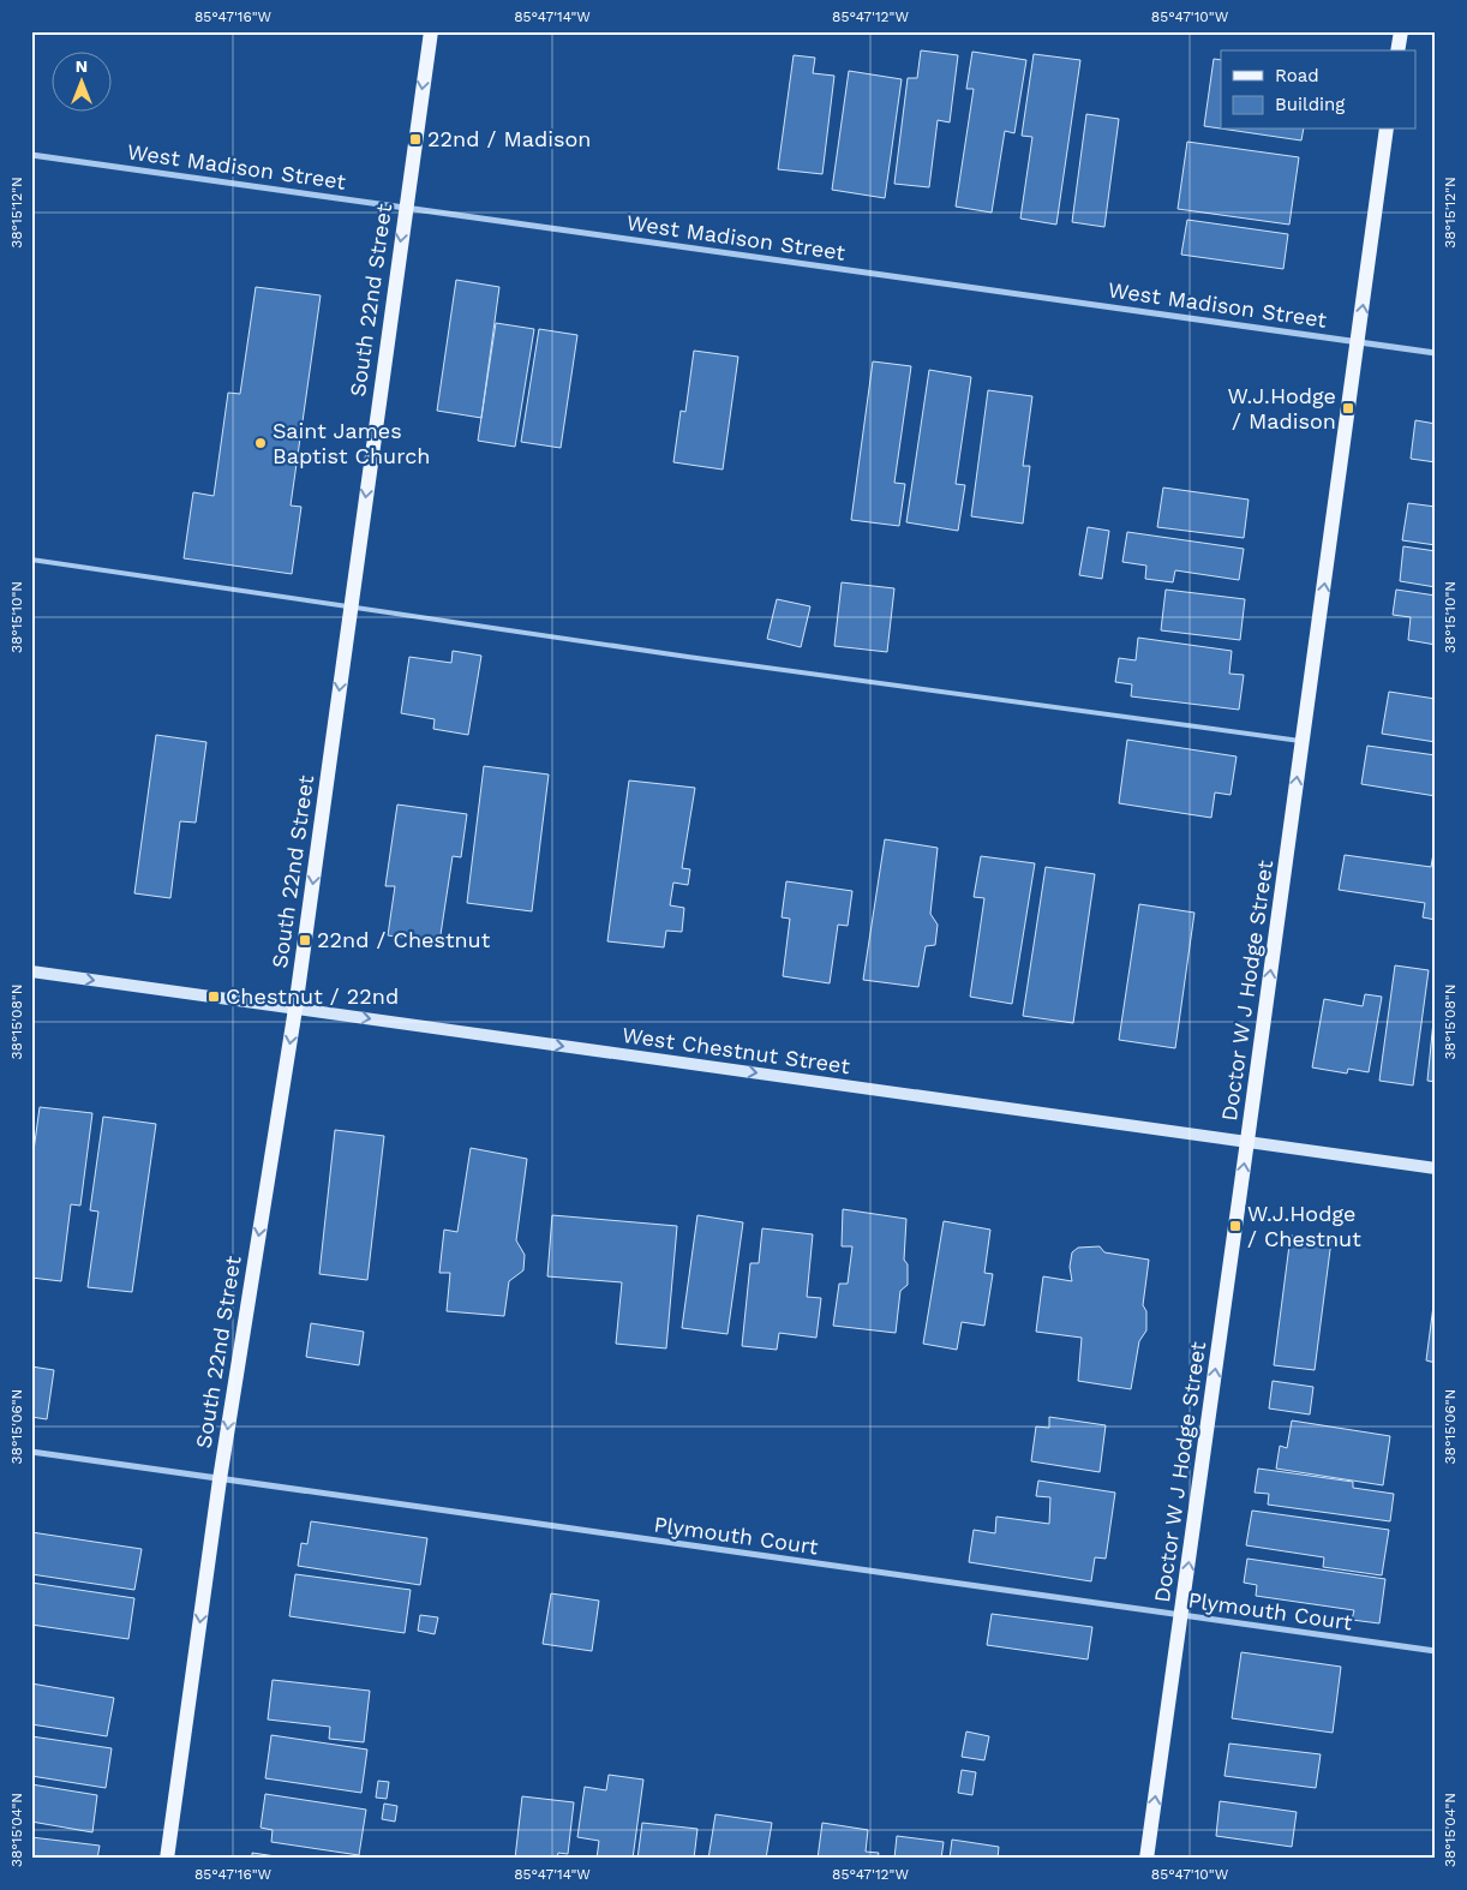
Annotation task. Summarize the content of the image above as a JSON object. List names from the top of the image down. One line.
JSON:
{"streets":{"main road":["South 22nd Street","Doctor W J Hodge Street","West Chestnut Street"],"street":["West Madison Street","Plymouth Court"]},"crossings":[["West Madison Street","South 22nd Street"],["West Madison Street","Doctor W J Hodge Street"],["South 22nd Street","West Chestnut Street"],["South 22nd Street","Plymouth Court"],["Doctor W J Hodge Street","West Chestnut Street"],["Doctor W J Hodge Street","Plymouth Court"]],"one_way":["South 22nd Street","Doctor W J Hodge Street","West Chestnut Street"],"places":{"transit":["22nd / Madison","W.J.Hodge / Madison","22nd / Chestnut","Chestnut / 22nd","W.J.Hodge / Chestnut"],"other":["Saint James Baptist Church"]},"legend":["Road","Building"],"north":"top","coordinates":["85°47'16\"W","85°47'14\"W","85°47'12\"W","85°47'10\"W","38°15'12\"N","38°15'10\"N","38°15'08\"N","38°15'06\"N","38°15'04\"N"]}
